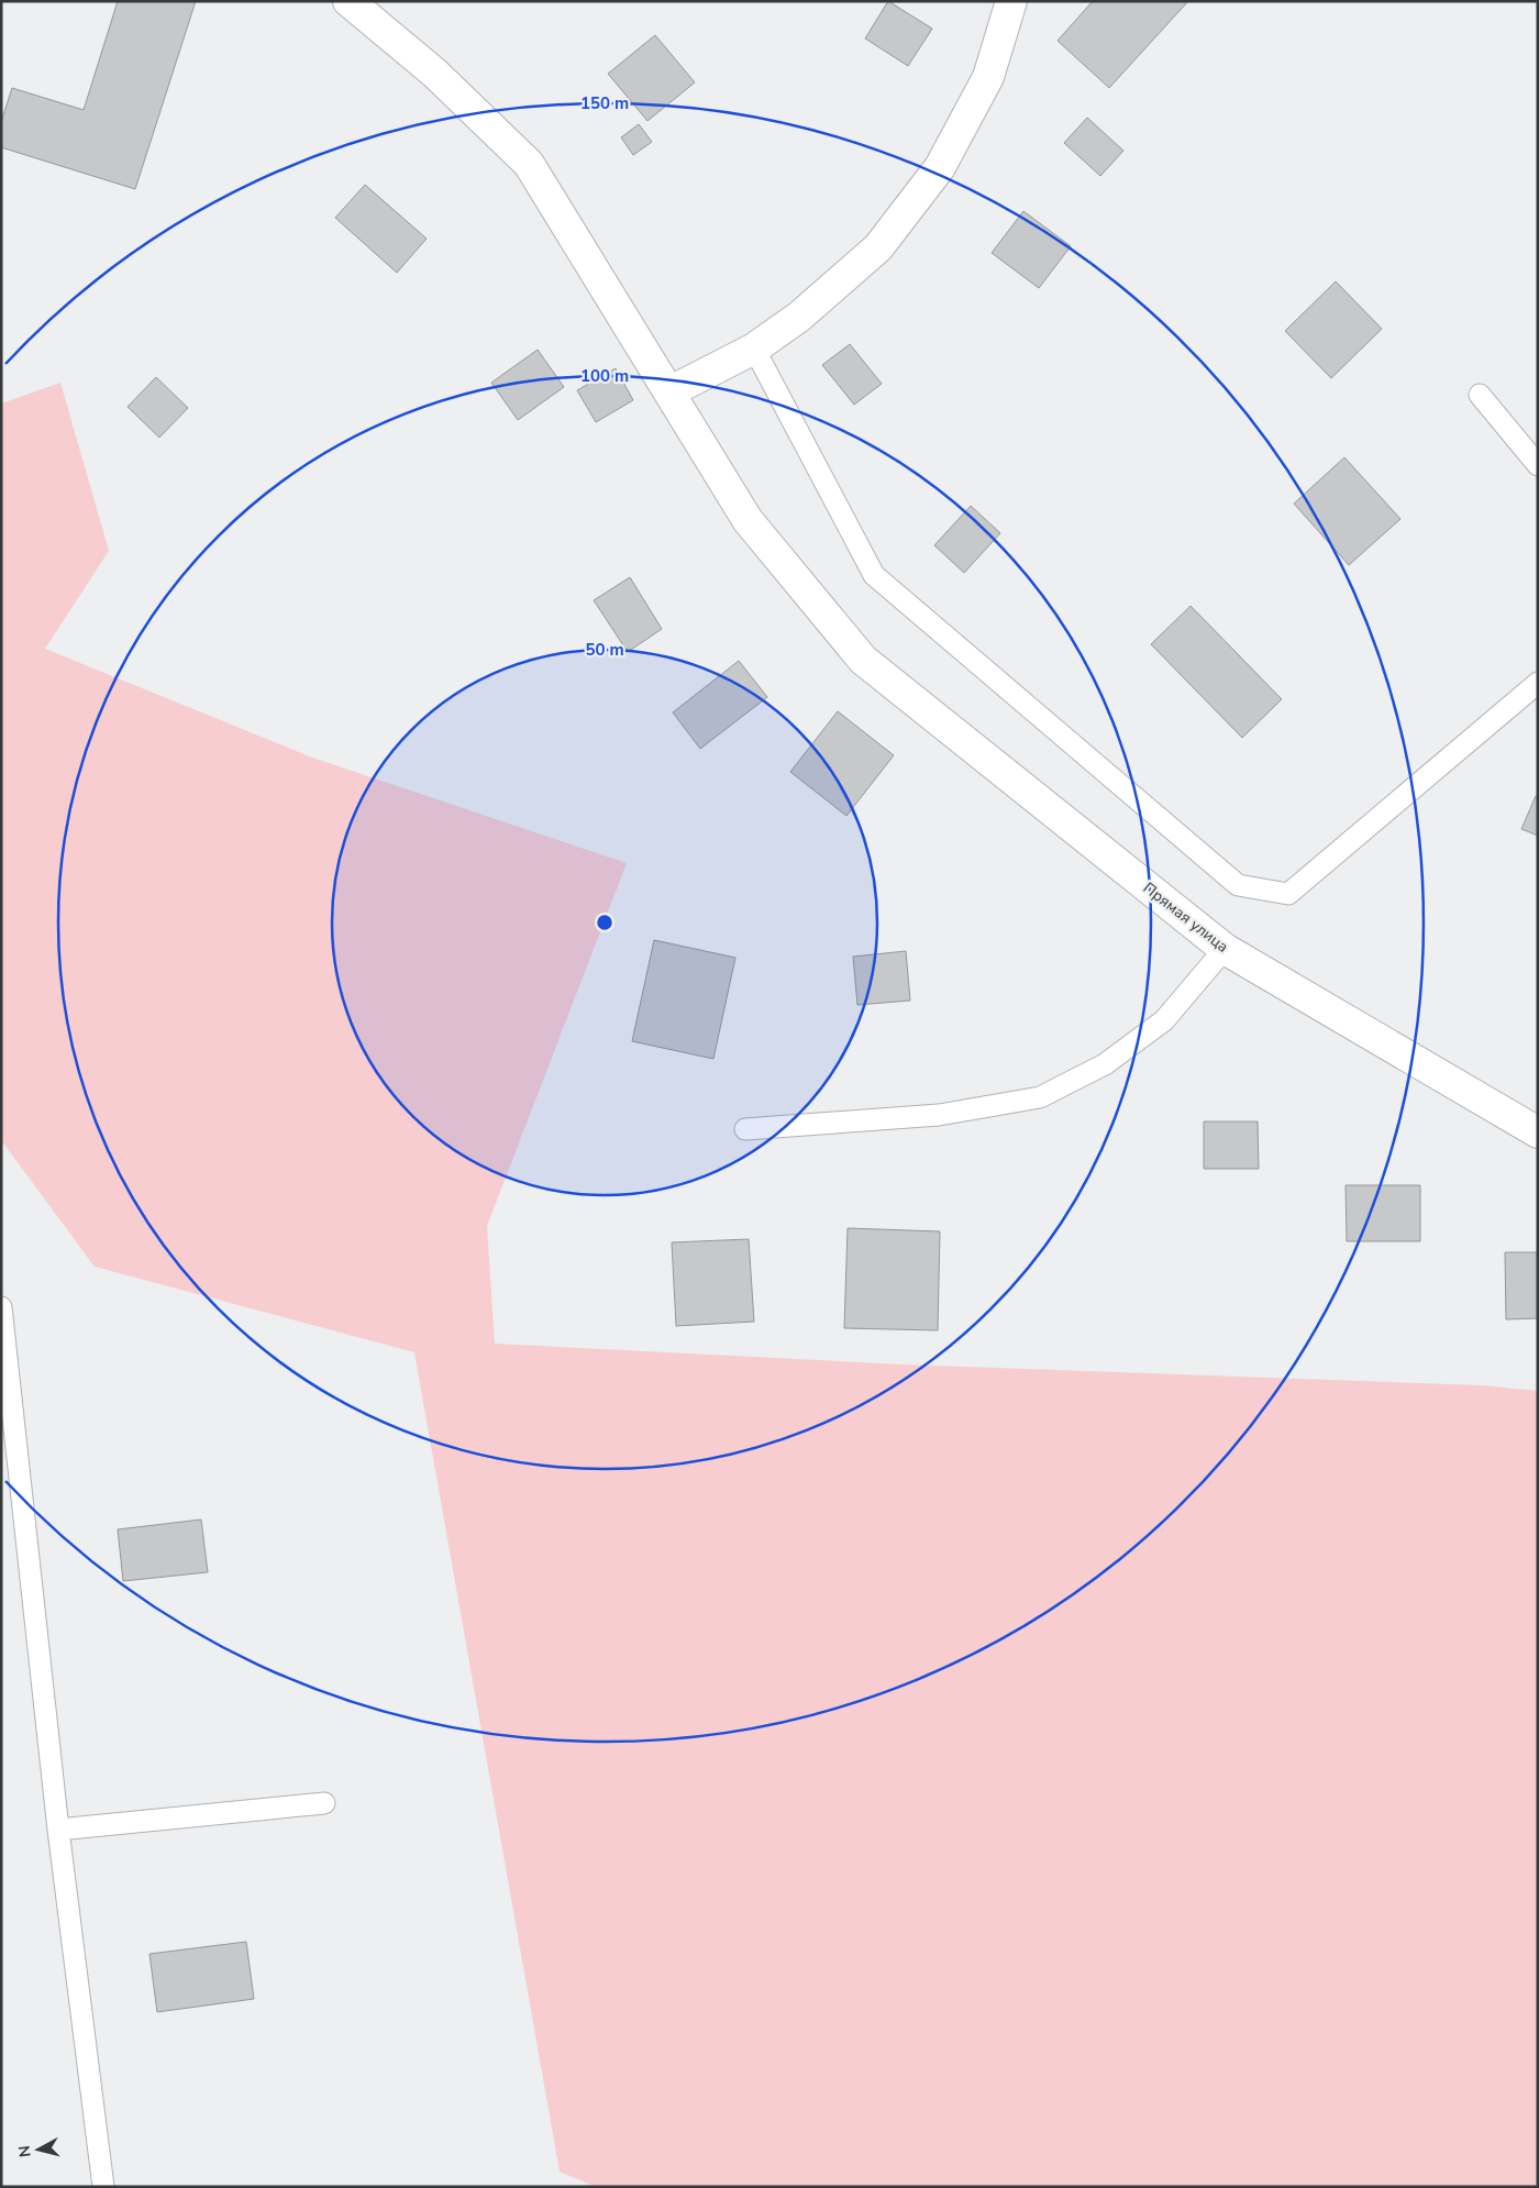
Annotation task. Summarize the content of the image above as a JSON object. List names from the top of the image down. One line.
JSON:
{"streets":{"street":["Прямая улица"]},"north":"left","rings":["150 m","100 m","50 m"]}
